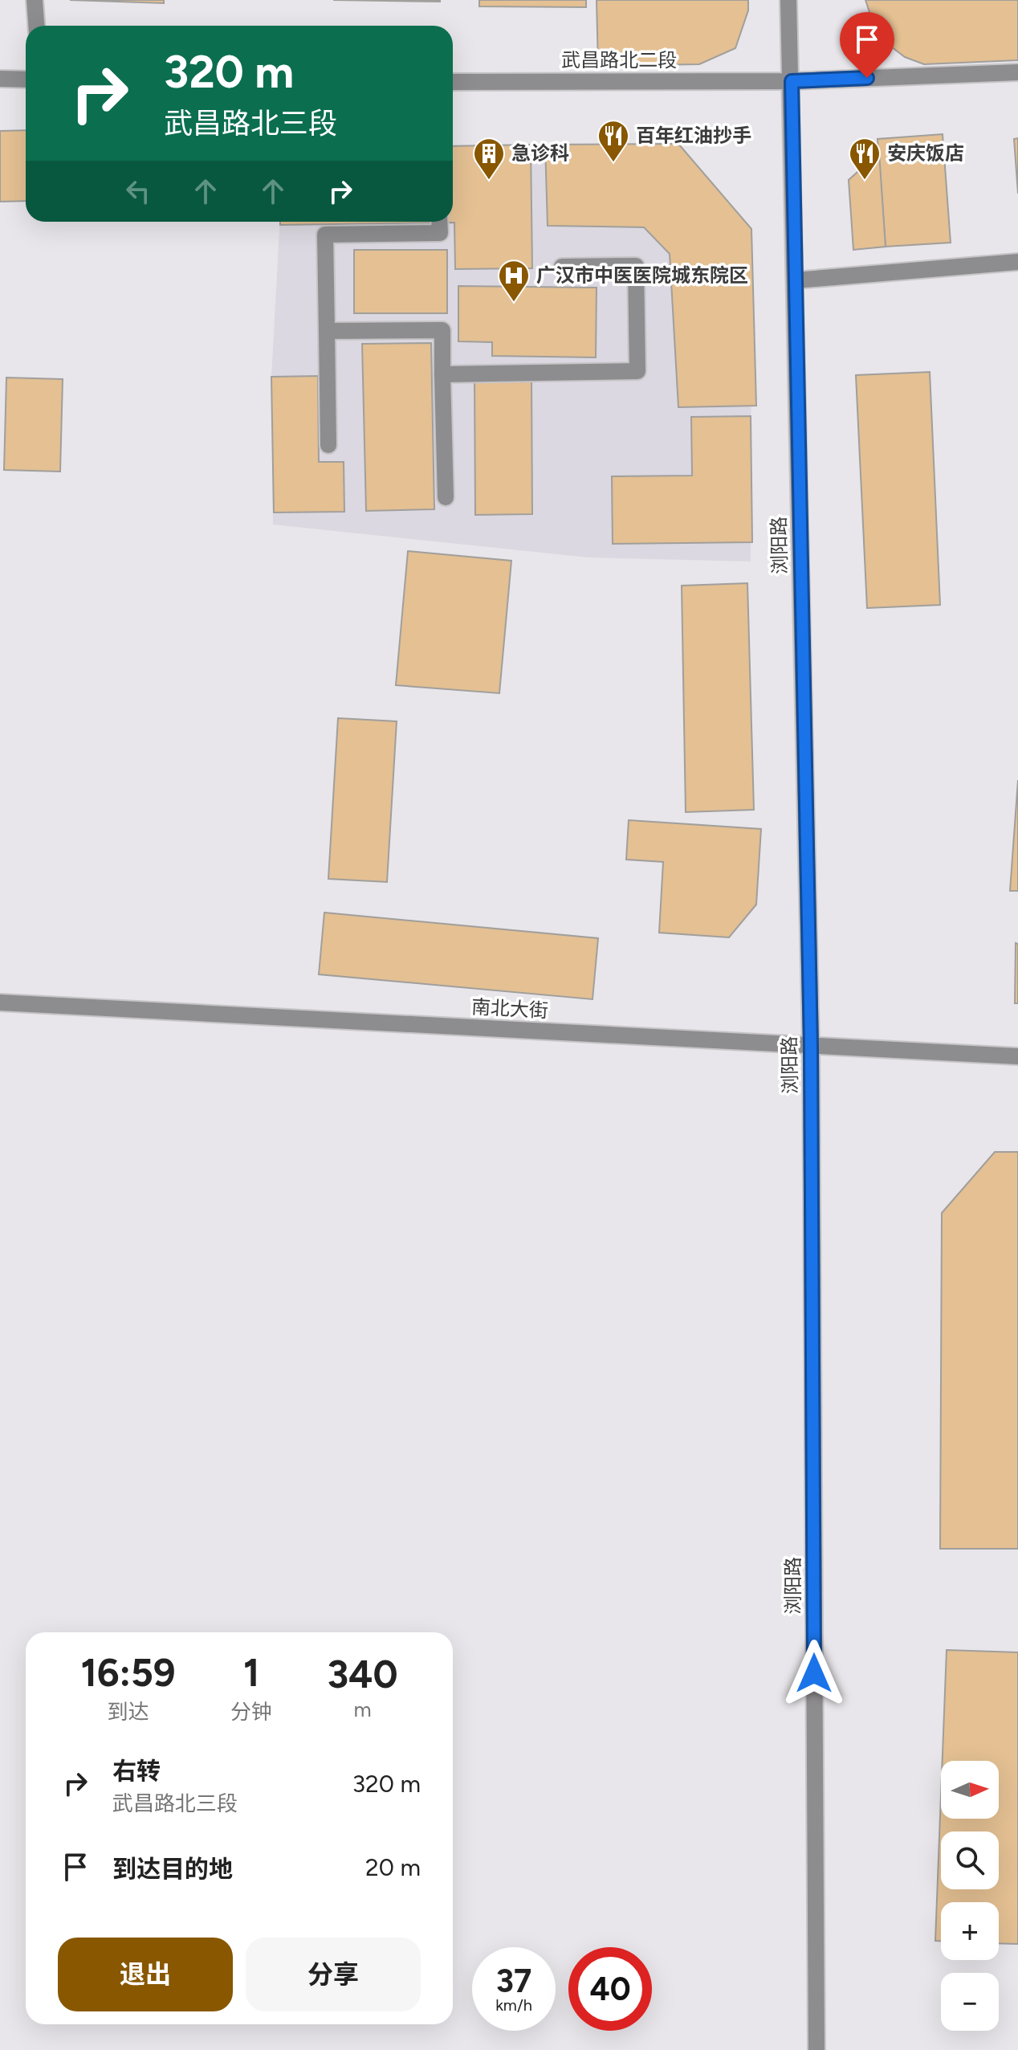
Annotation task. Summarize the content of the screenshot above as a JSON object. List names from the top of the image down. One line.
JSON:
{"streets":{"street":["武昌路北二段","浏阳路","南北大街"]},"crossings":[["武昌路北二段","浏阳路"],["浏阳路","南北大街"]],"places":{"restaurant":["百年红油抄手","安庆饭店"],"building":["急诊科"],"hospital":["广汉市中医医院城东院区"]},"north":"right","page":{"turn":["320 m","武昌路北三段"],"eta":["16:59","到达","1","分钟","340","m"],"list":[{"name":"右转","note":"武昌路北三段","value":"320 m"},{"name":"到达目的地","value":"20 m"}],"map_buttons":["+","−"],"buttons":["退出","分享"],"speed":"37 km/h","limit":"40"}}
